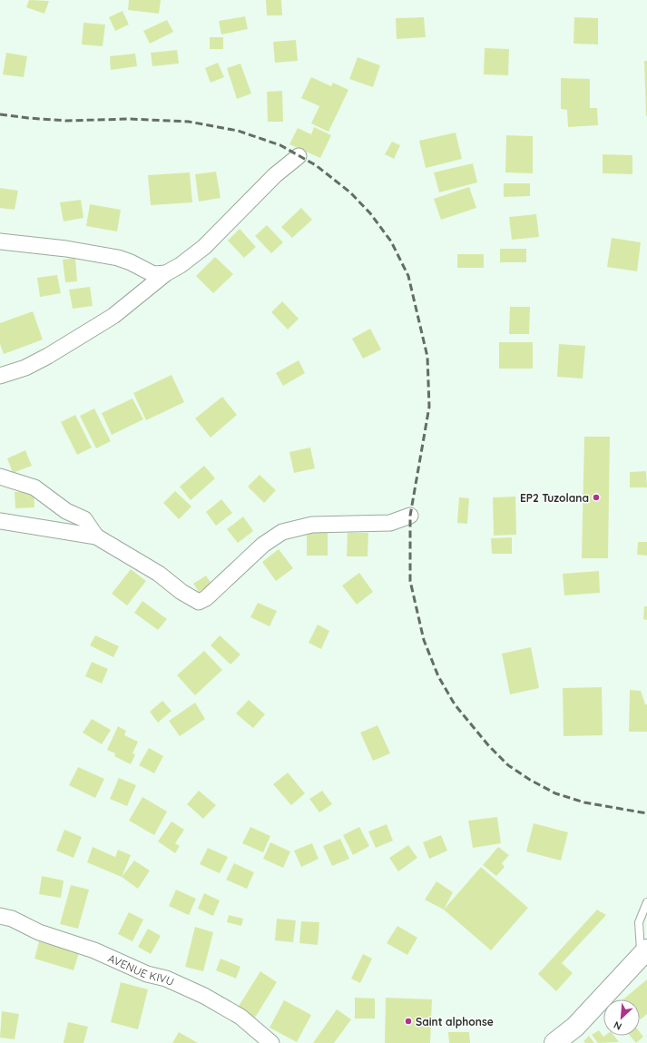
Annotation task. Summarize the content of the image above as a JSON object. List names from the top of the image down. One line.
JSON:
{"streets":{"street":["AVENUE KIVU"]},"places":["EP2 Tuzolana","Saint alphonse"],"north":"bottom left"}
